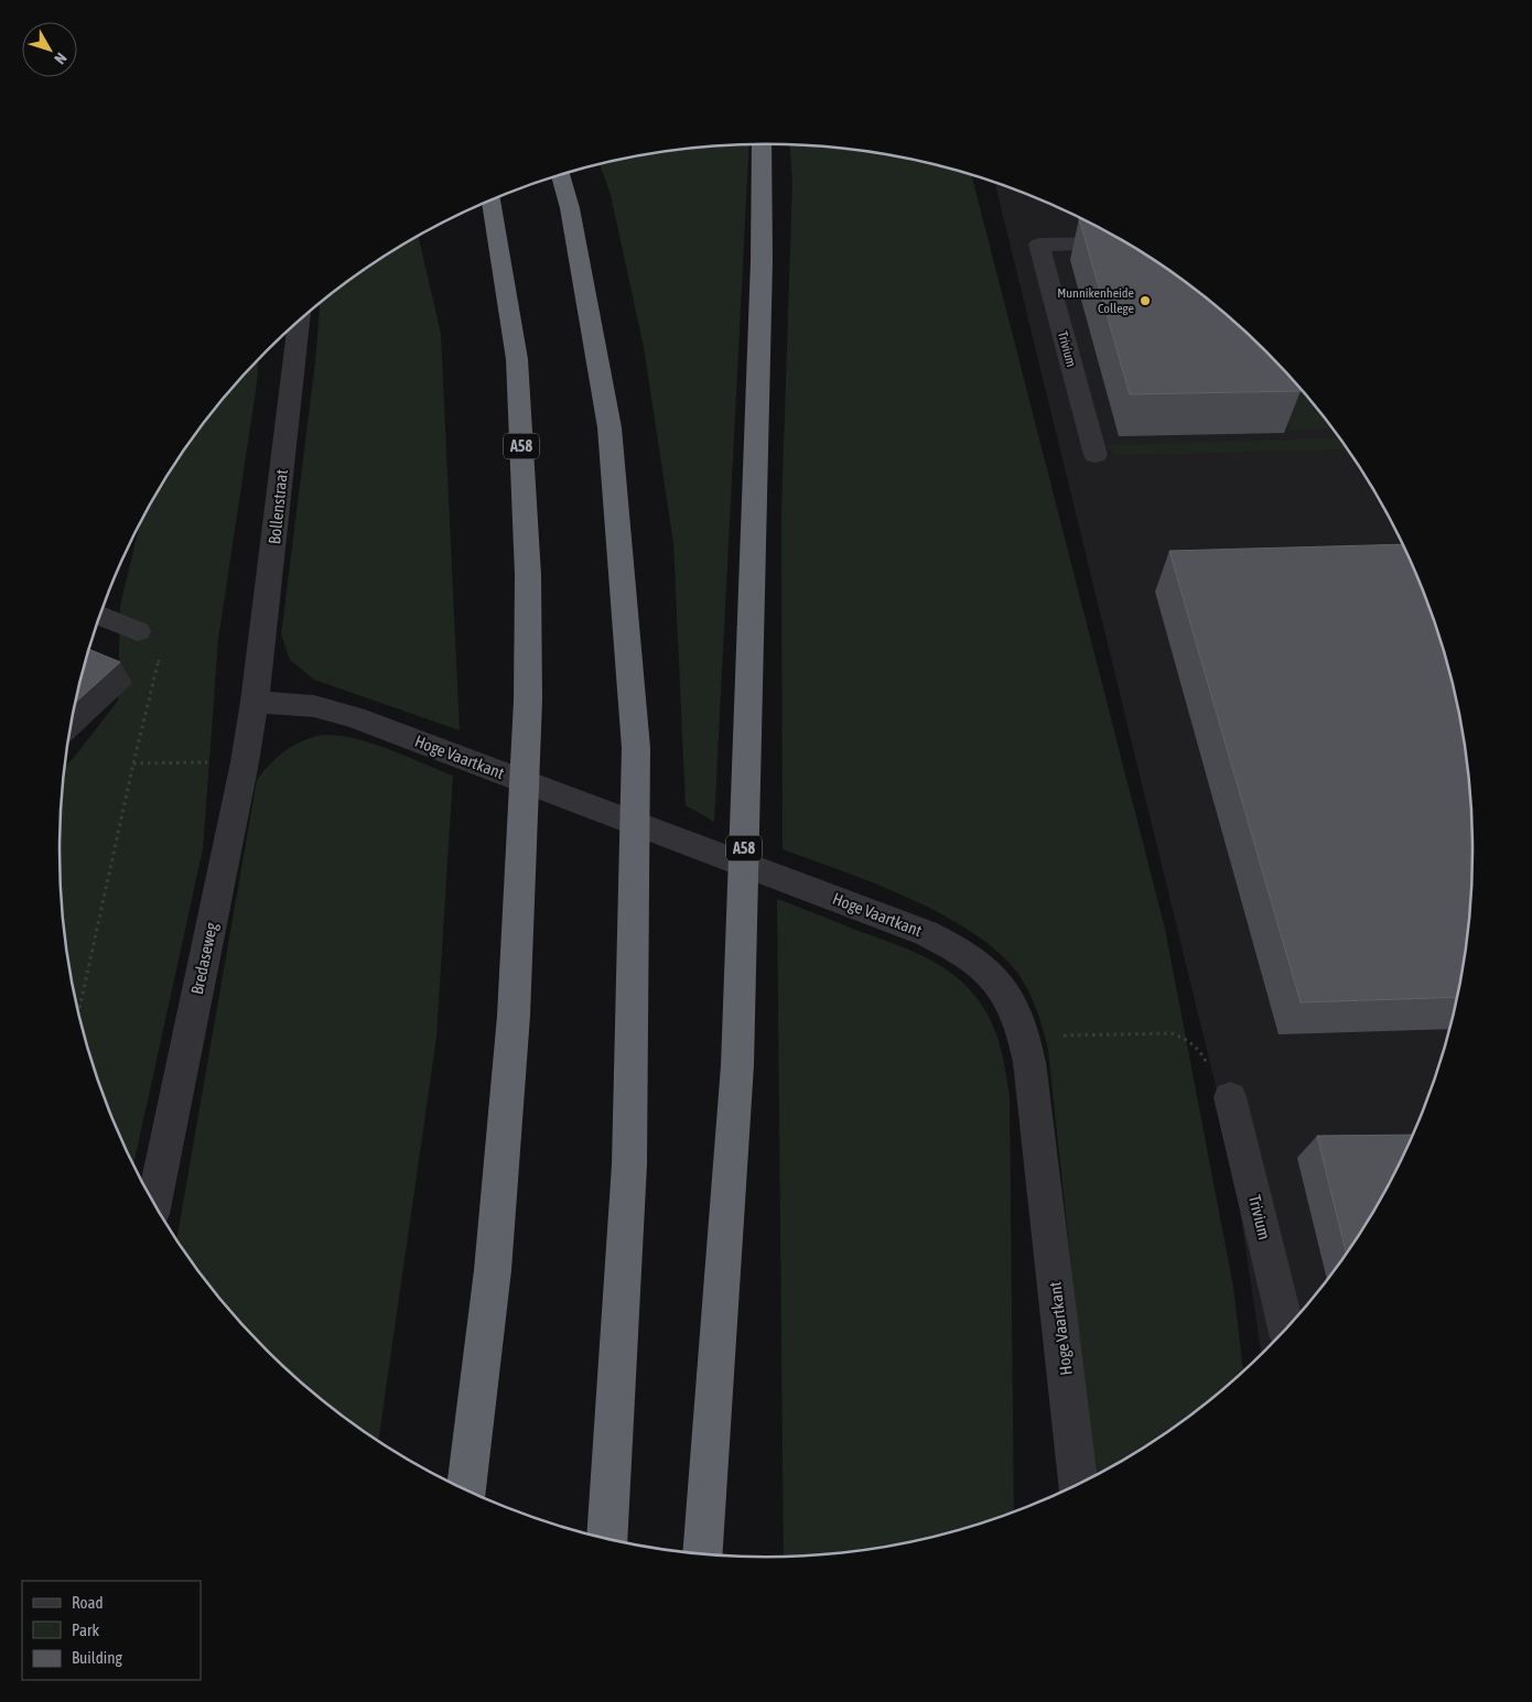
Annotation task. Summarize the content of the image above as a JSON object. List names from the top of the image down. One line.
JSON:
{"streets":{"highway":["A58"],"street":["Trivium","Bollenstraat","Hoge Vaartkant","Bredaseweg"]},"crossings":[["Bollenstraat","Hoge Vaartkant"],["Bollenstraat","Bredaseweg"],["Hoge Vaartkant","Bredaseweg"]],"places":["Munnikenheide College"],"legend":["Road","Park","Building"],"north":"bottom right"}
